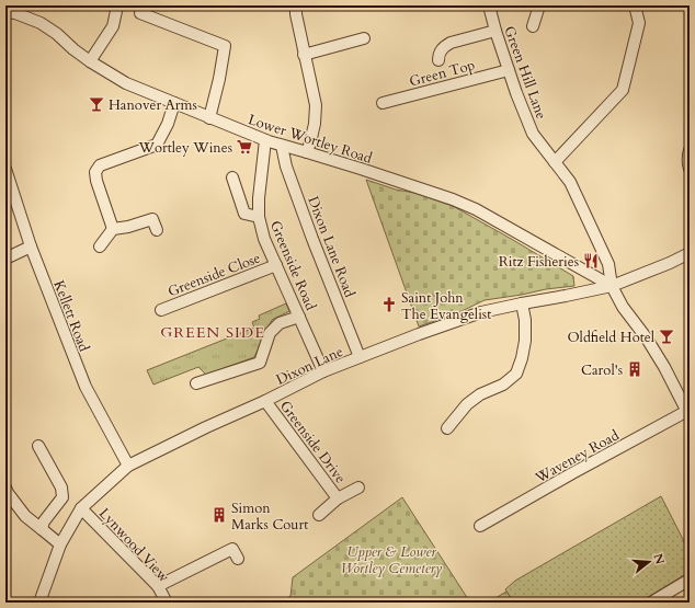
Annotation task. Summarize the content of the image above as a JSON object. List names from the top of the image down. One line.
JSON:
{"streets":{"street":["Green Top","Green Hill Lane","Lower Wortley Road","Dixon Lane Road","Greenside Road","Greenside Close","Kellett Road","Dixon Lane","Greenside Drive","Waveney Road","Lynwood View"]},"crossings":[["Green Top","Green Hill Lane"],["Green Hill Lane","Lower Wortley Road"],["Green Hill Lane","Dixon Lane"],["Lower Wortley Road","Dixon Lane Road"],["Lower Wortley Road","Greenside Road"],["Lower Wortley Road","Dixon Lane"],["Dixon Lane Road","Dixon Lane"],["Greenside Road","Greenside Close"],["Greenside Road","Dixon Lane"],["Kellett Road","Dixon Lane"],["Dixon Lane","Greenside Drive"],["Dixon Lane","Lynwood View"]],"districts":["GREEN SIDE"],"parks":["Upper & Lower Wortley Cemetery"],"places":{"bar":["Hanover Arms","Oldfield Hotel"],"supermarket":["Wortley Wines"],"restaurant":["Ritz Fisheries"],"church":["Saint John The Evangelist"],"building":["Carol's","Simon Marks Court"]},"north":"right"}
